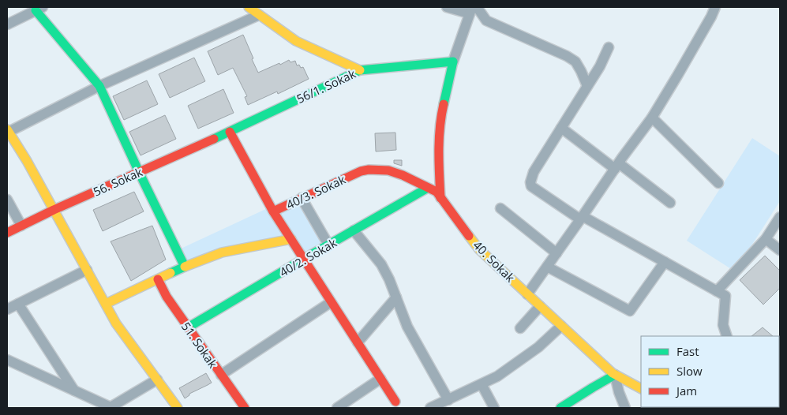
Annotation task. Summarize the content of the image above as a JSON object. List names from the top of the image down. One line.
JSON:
{"streets":{"street":["56/1. Sokak","56. Sokak","40/3. Sokak","40/2. Sokak","40. Sokak","51. Sokak"]},"crossings":[["56/1. Sokak","56. Sokak"],["56/1. Sokak","40/3. Sokak"],["56. Sokak","40/3. Sokak"],["40/3. Sokak","40/2. Sokak"],["40/3. Sokak","40. Sokak"],["40/2. Sokak","51. Sokak"]],"legend":["Fast","Slow","Jam"]}
